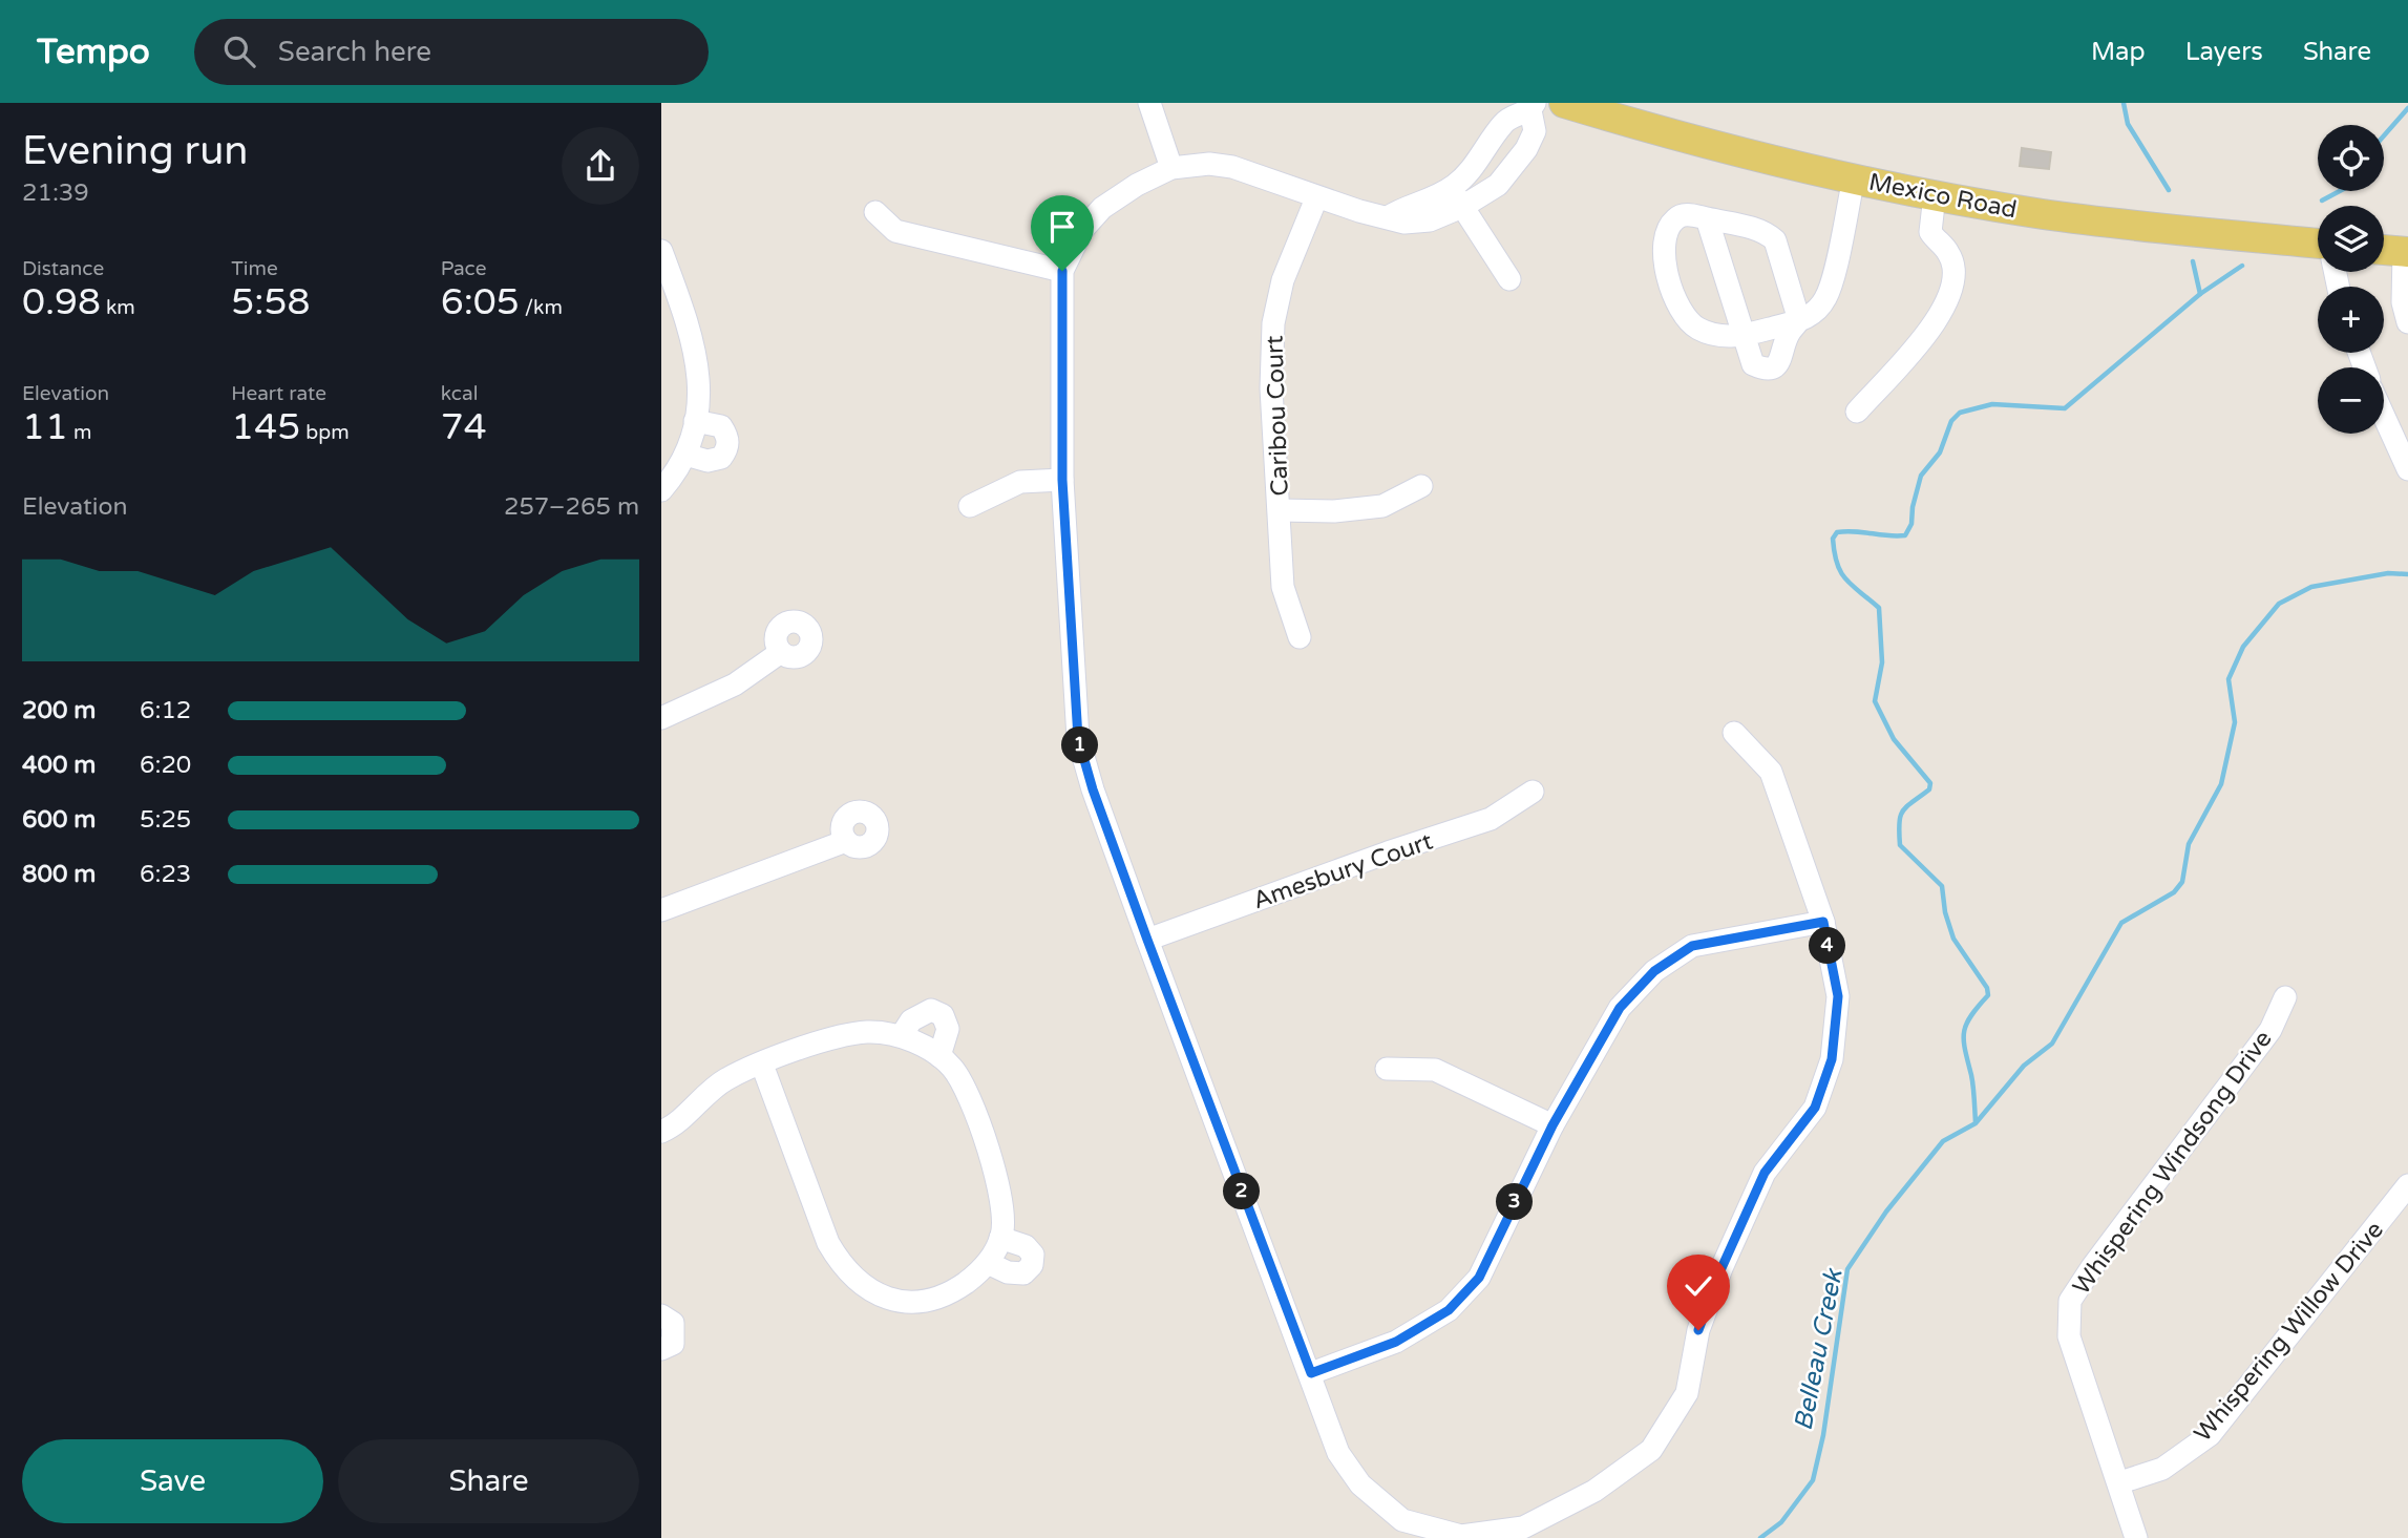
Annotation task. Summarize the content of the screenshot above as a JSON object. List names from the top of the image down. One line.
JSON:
{"streets":{"main road":["Mexico Road"],"street":["Caribou Court","Amesbury Court","Whispering Windsong Drive","Whispering Willow Drive"]},"crossings":[["Whispering Windsong Drive","Whispering Willow Drive"]],"water":["Belleau Creek"],"page":{"header":"Tempo","search":"Search here","nav":["Map","Layers","Share"],"heading":["Evening run","21:39"],"map_buttons":["+","−"],"stats":[["Distance","0.98 km"],["Time","5:58"],["Pace","6:05 /km"],["Elevation","11 m"],["Heart rate","145 bpm"],["kcal","74"]],"chart":["Elevation","257–265 m"],"list":[{"name":"200 m","note":"6:12"},{"name":"400 m","note":"6:20"},{"name":"600 m","note":"5:25"},{"name":"800 m","note":"6:23"}],"pins":["1","4","2","3"],"buttons":["Save","Share"]}}
